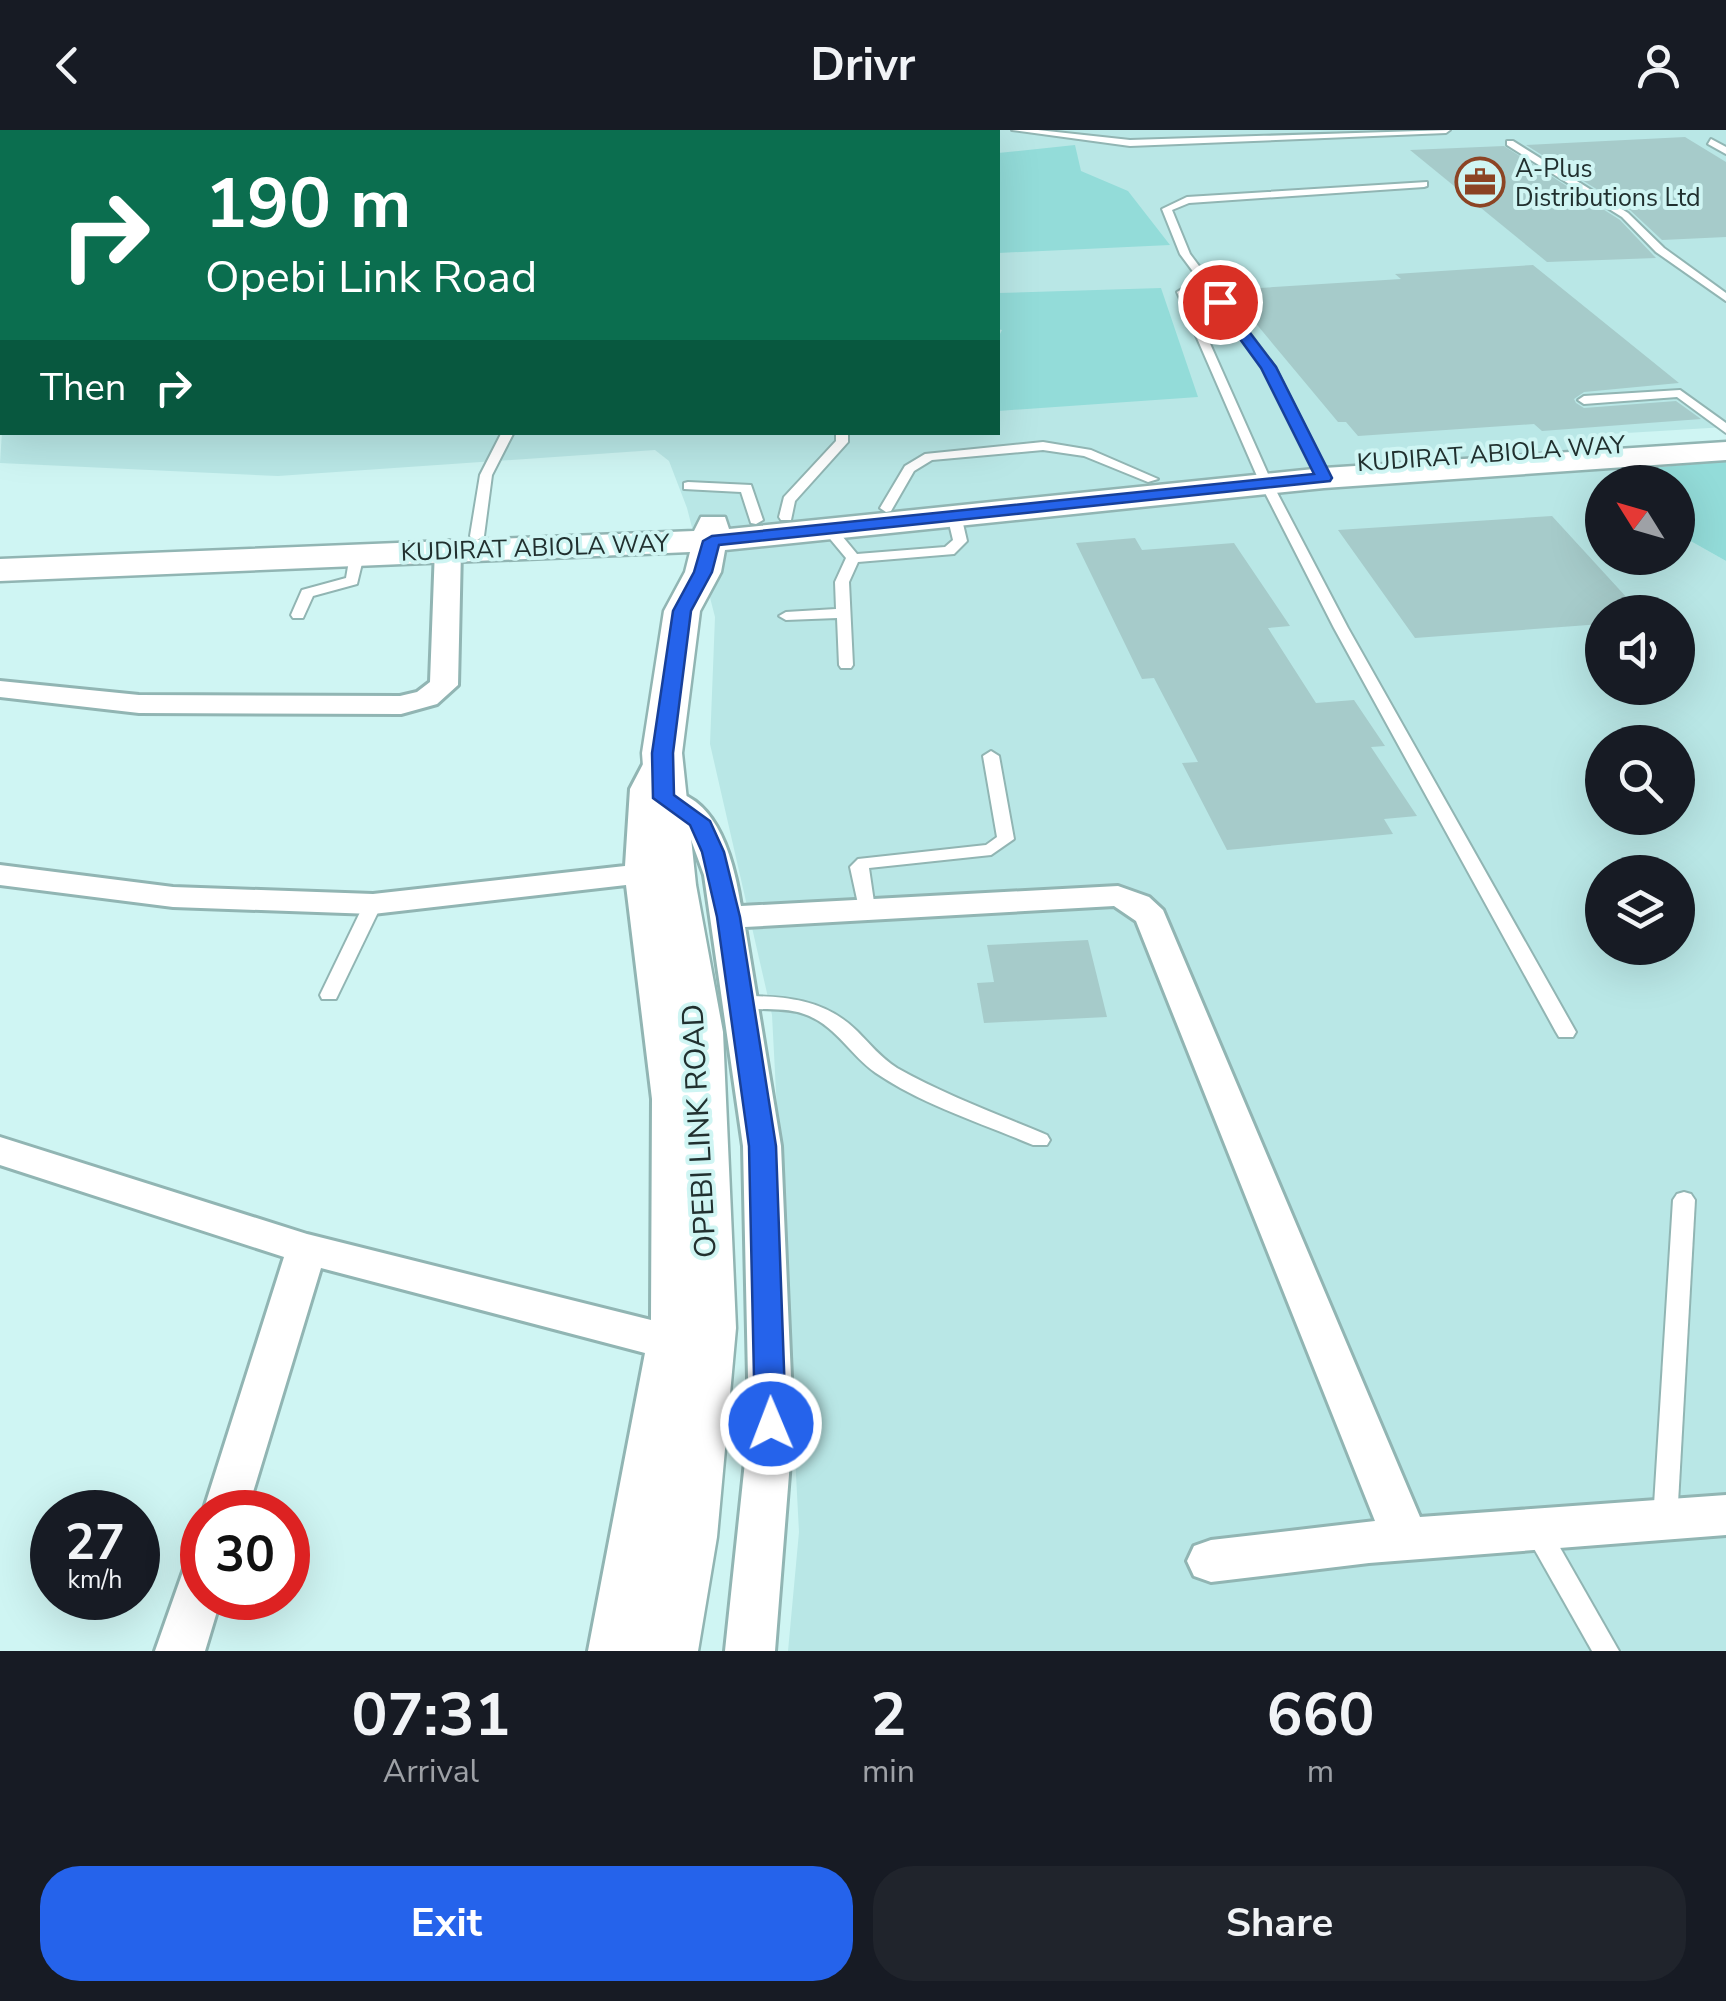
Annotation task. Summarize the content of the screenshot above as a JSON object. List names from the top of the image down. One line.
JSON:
{"streets":{"main road":["KUDIRAT ABIOLA WAY","OPEBI LINK ROAD"]},"crossings":[["KUDIRAT ABIOLA WAY","OPEBI LINK ROAD"]],"places":{"office":["A-Plus Distributions Ltd"]},"north":"top left","page":{"header":"Drivr","turn":["190 m","Opebi Link Road"],"then":"Then","speed":"27 km/h","limit":"30","eta":["07:31","Arrival","2","min","660","m"],"buttons":["Exit","Share"]}}
